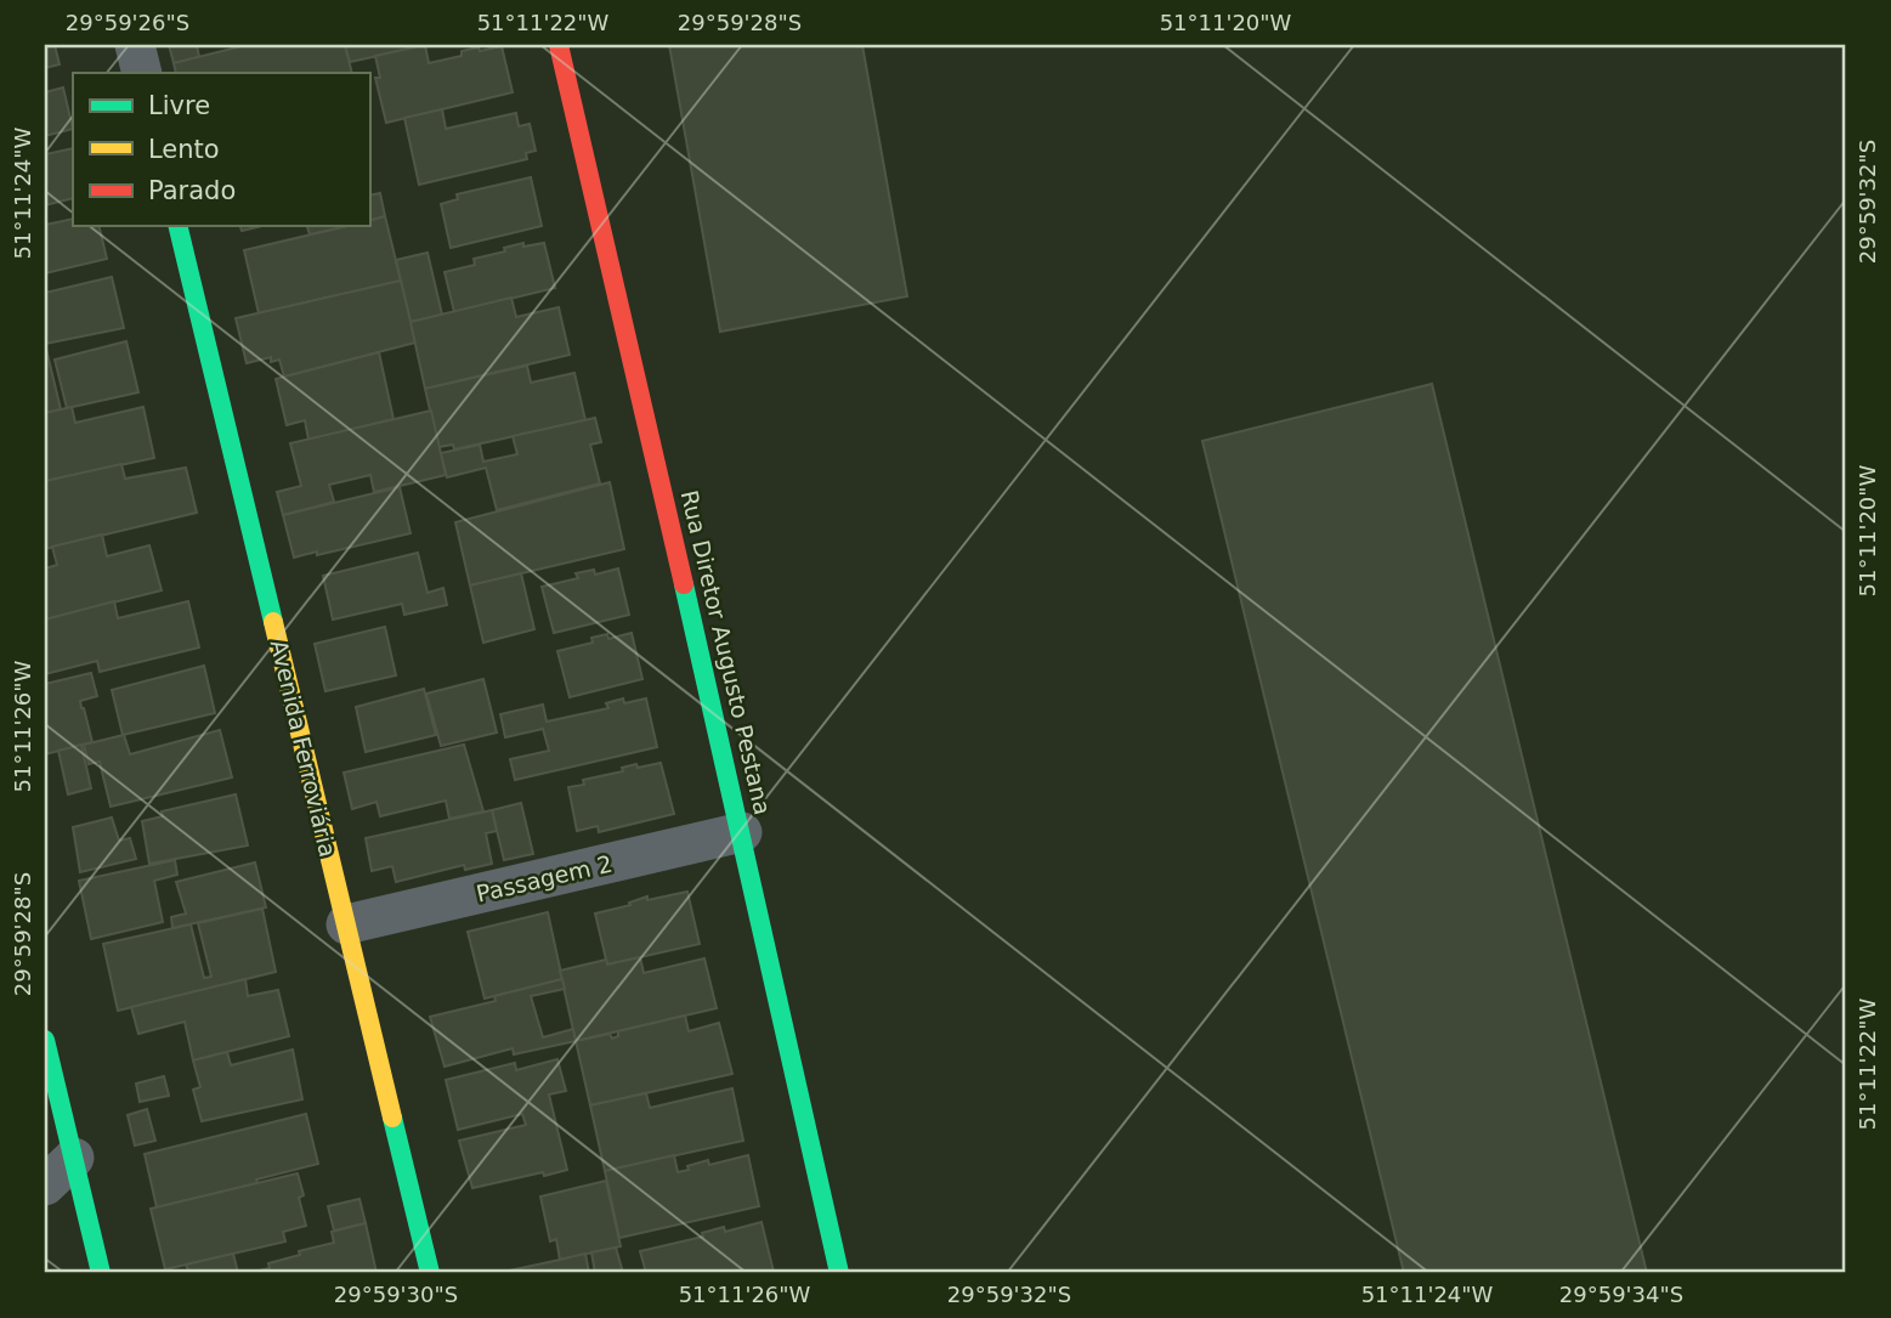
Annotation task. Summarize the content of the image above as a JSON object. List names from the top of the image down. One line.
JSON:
{"streets":{"street":["Rua Diretor Augusto Pestana","Avenida Ferroviária","Passagem 2"]},"crossings":[["Rua Diretor Augusto Pestana","Passagem 2"],["Avenida Ferroviária","Passagem 2"]],"legend":["Livre","Lento","Parado"],"coordinates":["29°59'26\"S","51°11'22\"W","29°59'28\"S","51°11'20\"W","51°11'24\"W","29°59'32\"S","51°11'26\"W","29°59'30\"S","29°59'34\"S"]}
